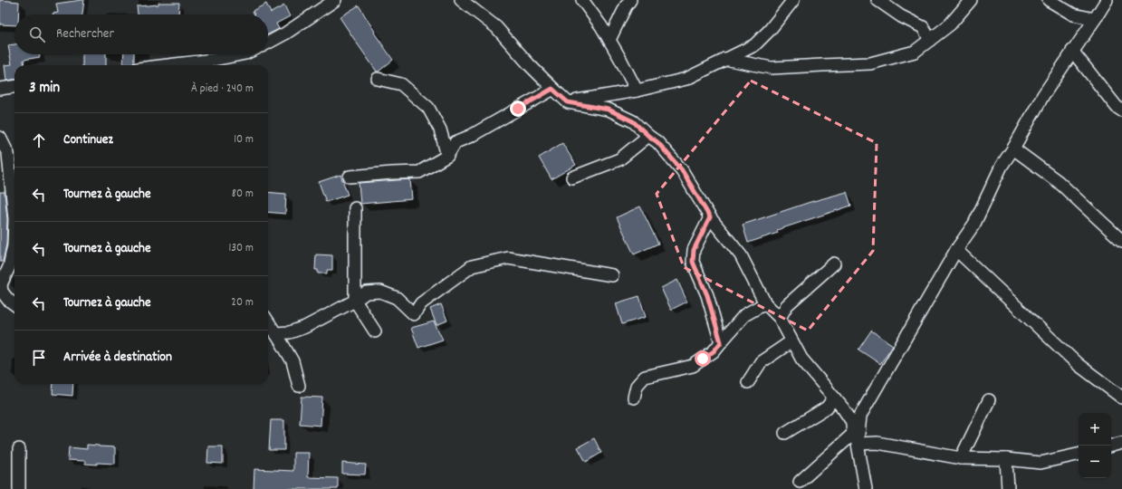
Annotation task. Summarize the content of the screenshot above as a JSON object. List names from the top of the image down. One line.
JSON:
{"page":{"search":"Rechercher","heading":["3 min","À pied · 240 m"],"list":[["Continuez","10 m"],["Tournez à gauche","80 m"],["Tournez à gauche","130 m"],["Tournez à gauche","20 m"],"Arrivée à destination"],"map_buttons":["+","−"]}}
